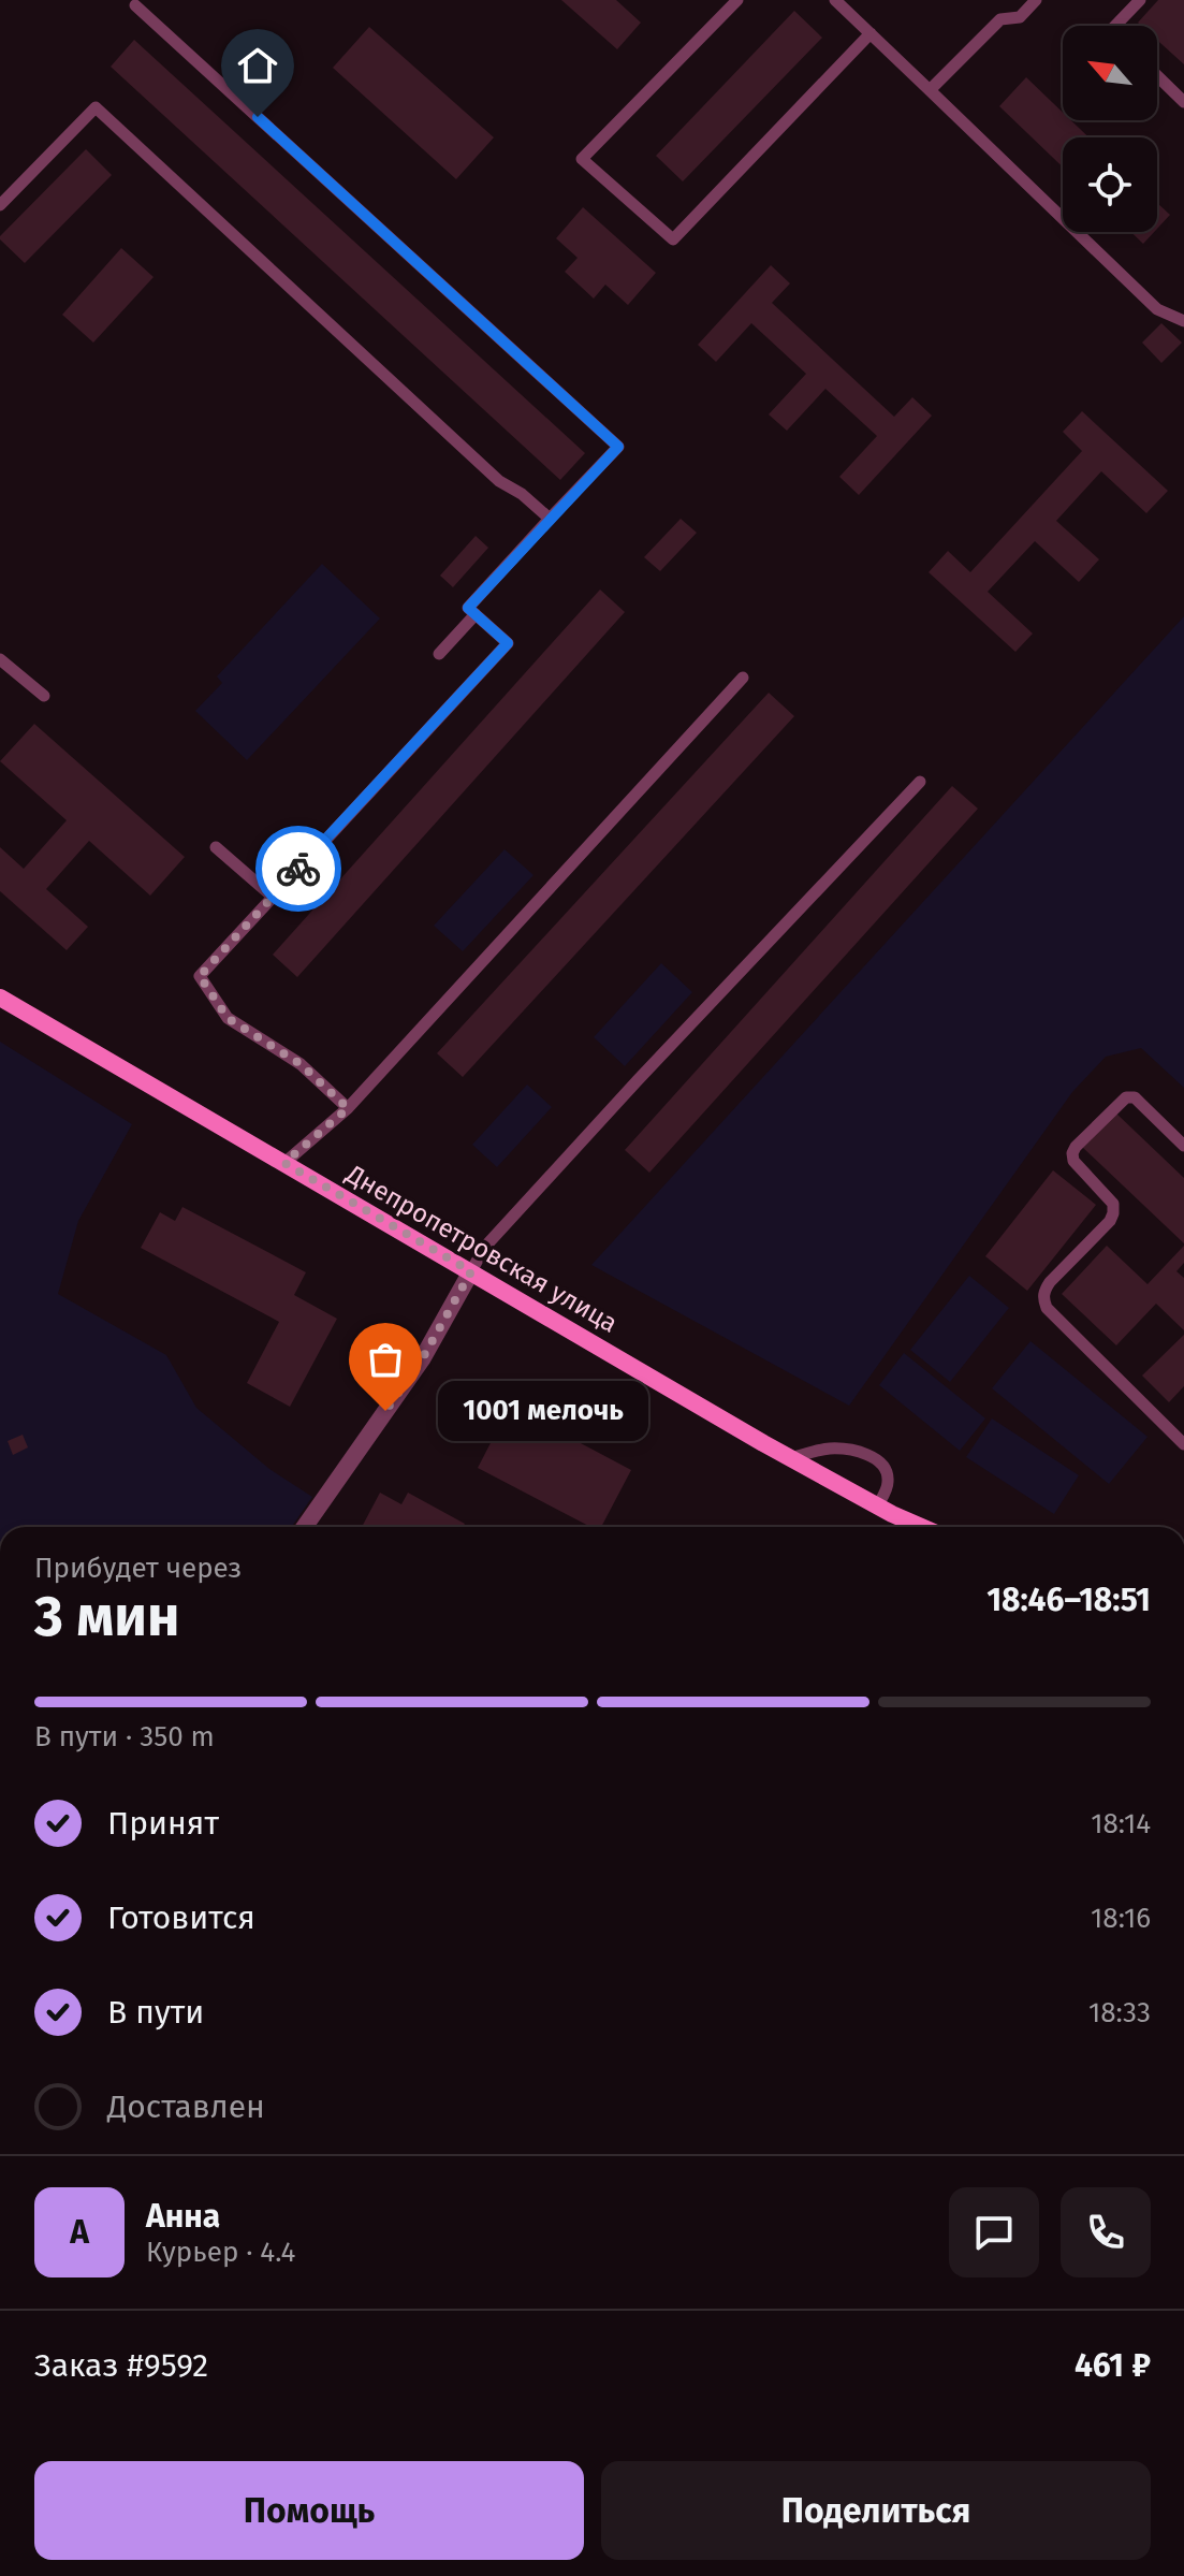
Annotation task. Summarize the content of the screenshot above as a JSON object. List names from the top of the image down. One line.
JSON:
{"streets":{"street":["Днепропетровская улица"]},"places":["1001 мелочь"],"north":"top left","page":{"bubble":"1001 мелочь","heading":["3 мин","Прибудет через","18:46–18:51"],"panel":["Анна","Курьер · 4.4","Заказ #9592","461 ₽"],"bar":"В пути · 350 m","list":[["Принят","18:14"],["Готовится","18:16"],["В пути","18:33"],"Доставлен"],"round":"А","buttons":["Помощь","Поделиться"]}}
